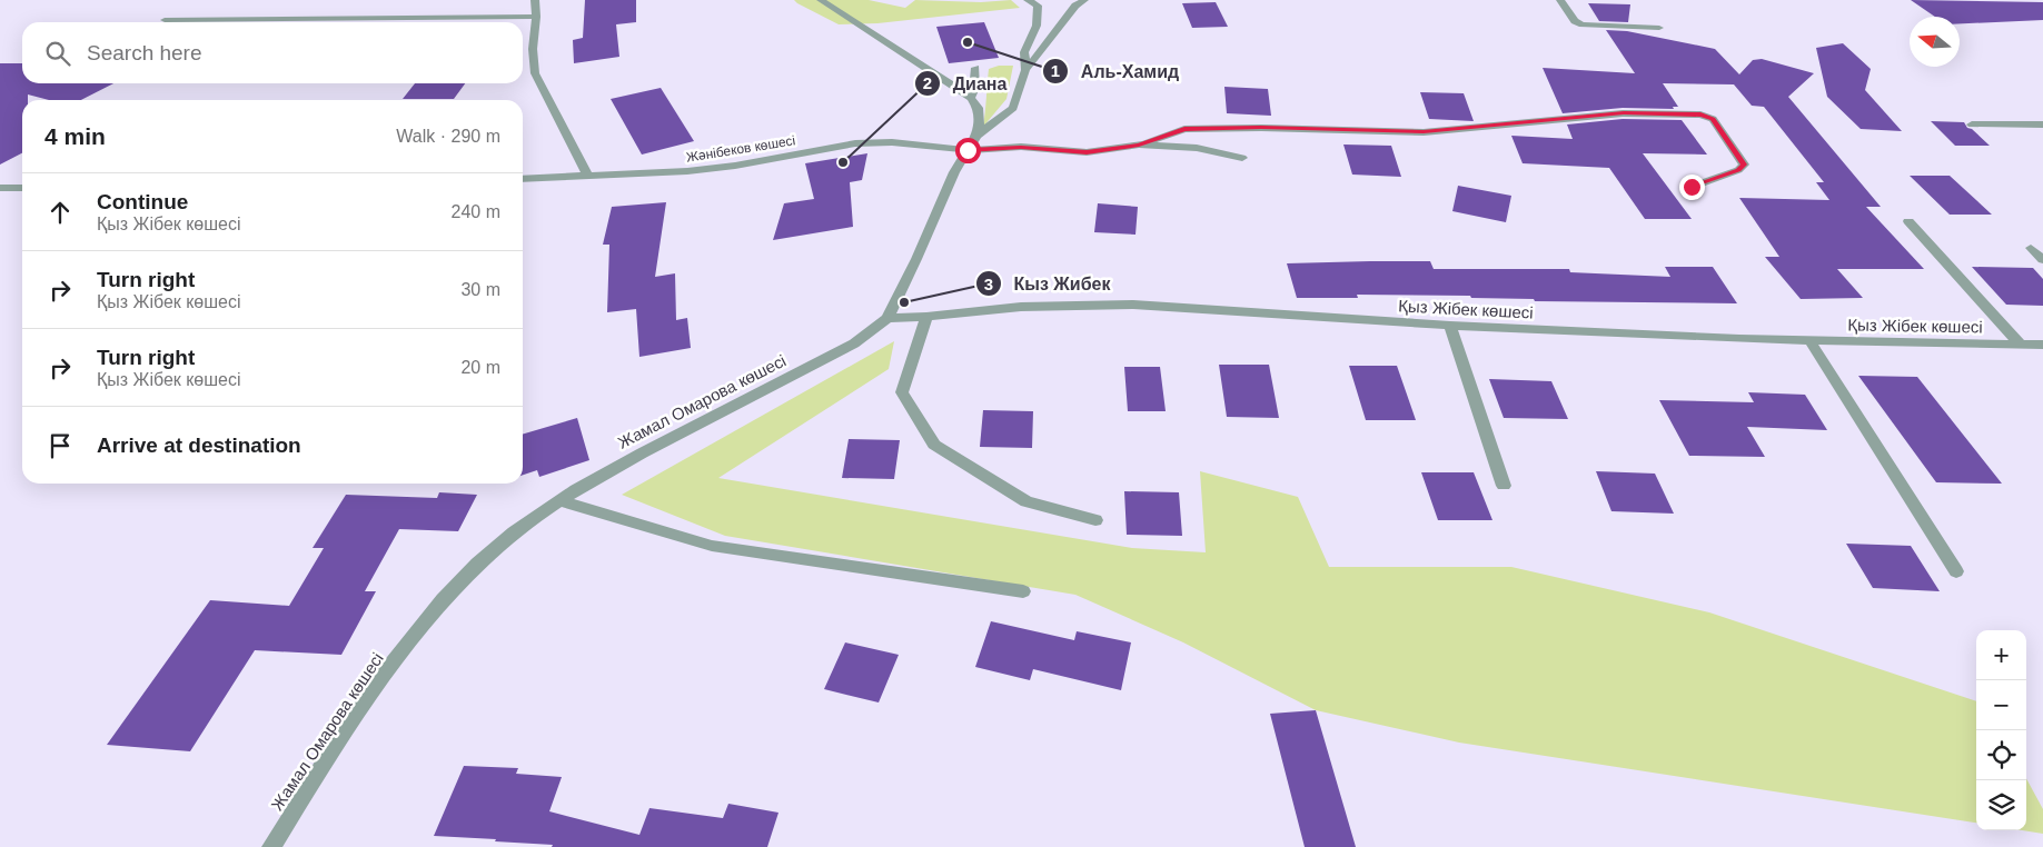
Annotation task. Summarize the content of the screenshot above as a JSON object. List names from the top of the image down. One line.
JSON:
{"streets":{"street":["Жәнібеков көшесі","Қыз Жібек көшесі","Жамал Омарова көшесі"]},"crossings":[["Жәнібеков көшесі","Жамал Омарова көшесі"],["Қыз Жібек көшесі","Жамал Омарова көшесі"]],"places":["Аль-Хамид","Диана","Кыз Жибек"],"north":"left","page":{"search":"Search here","heading":["4 min","Walk · 290 m"],"list":[["Continue","Қыз Жібек көшесі","240 m"],["Turn right","Қыз Жібек көшесі","30 m"],["Turn right","Қыз Жібек көшесі","20 m"],"Arrive at destination"],"map_buttons":["+","−"]}}
